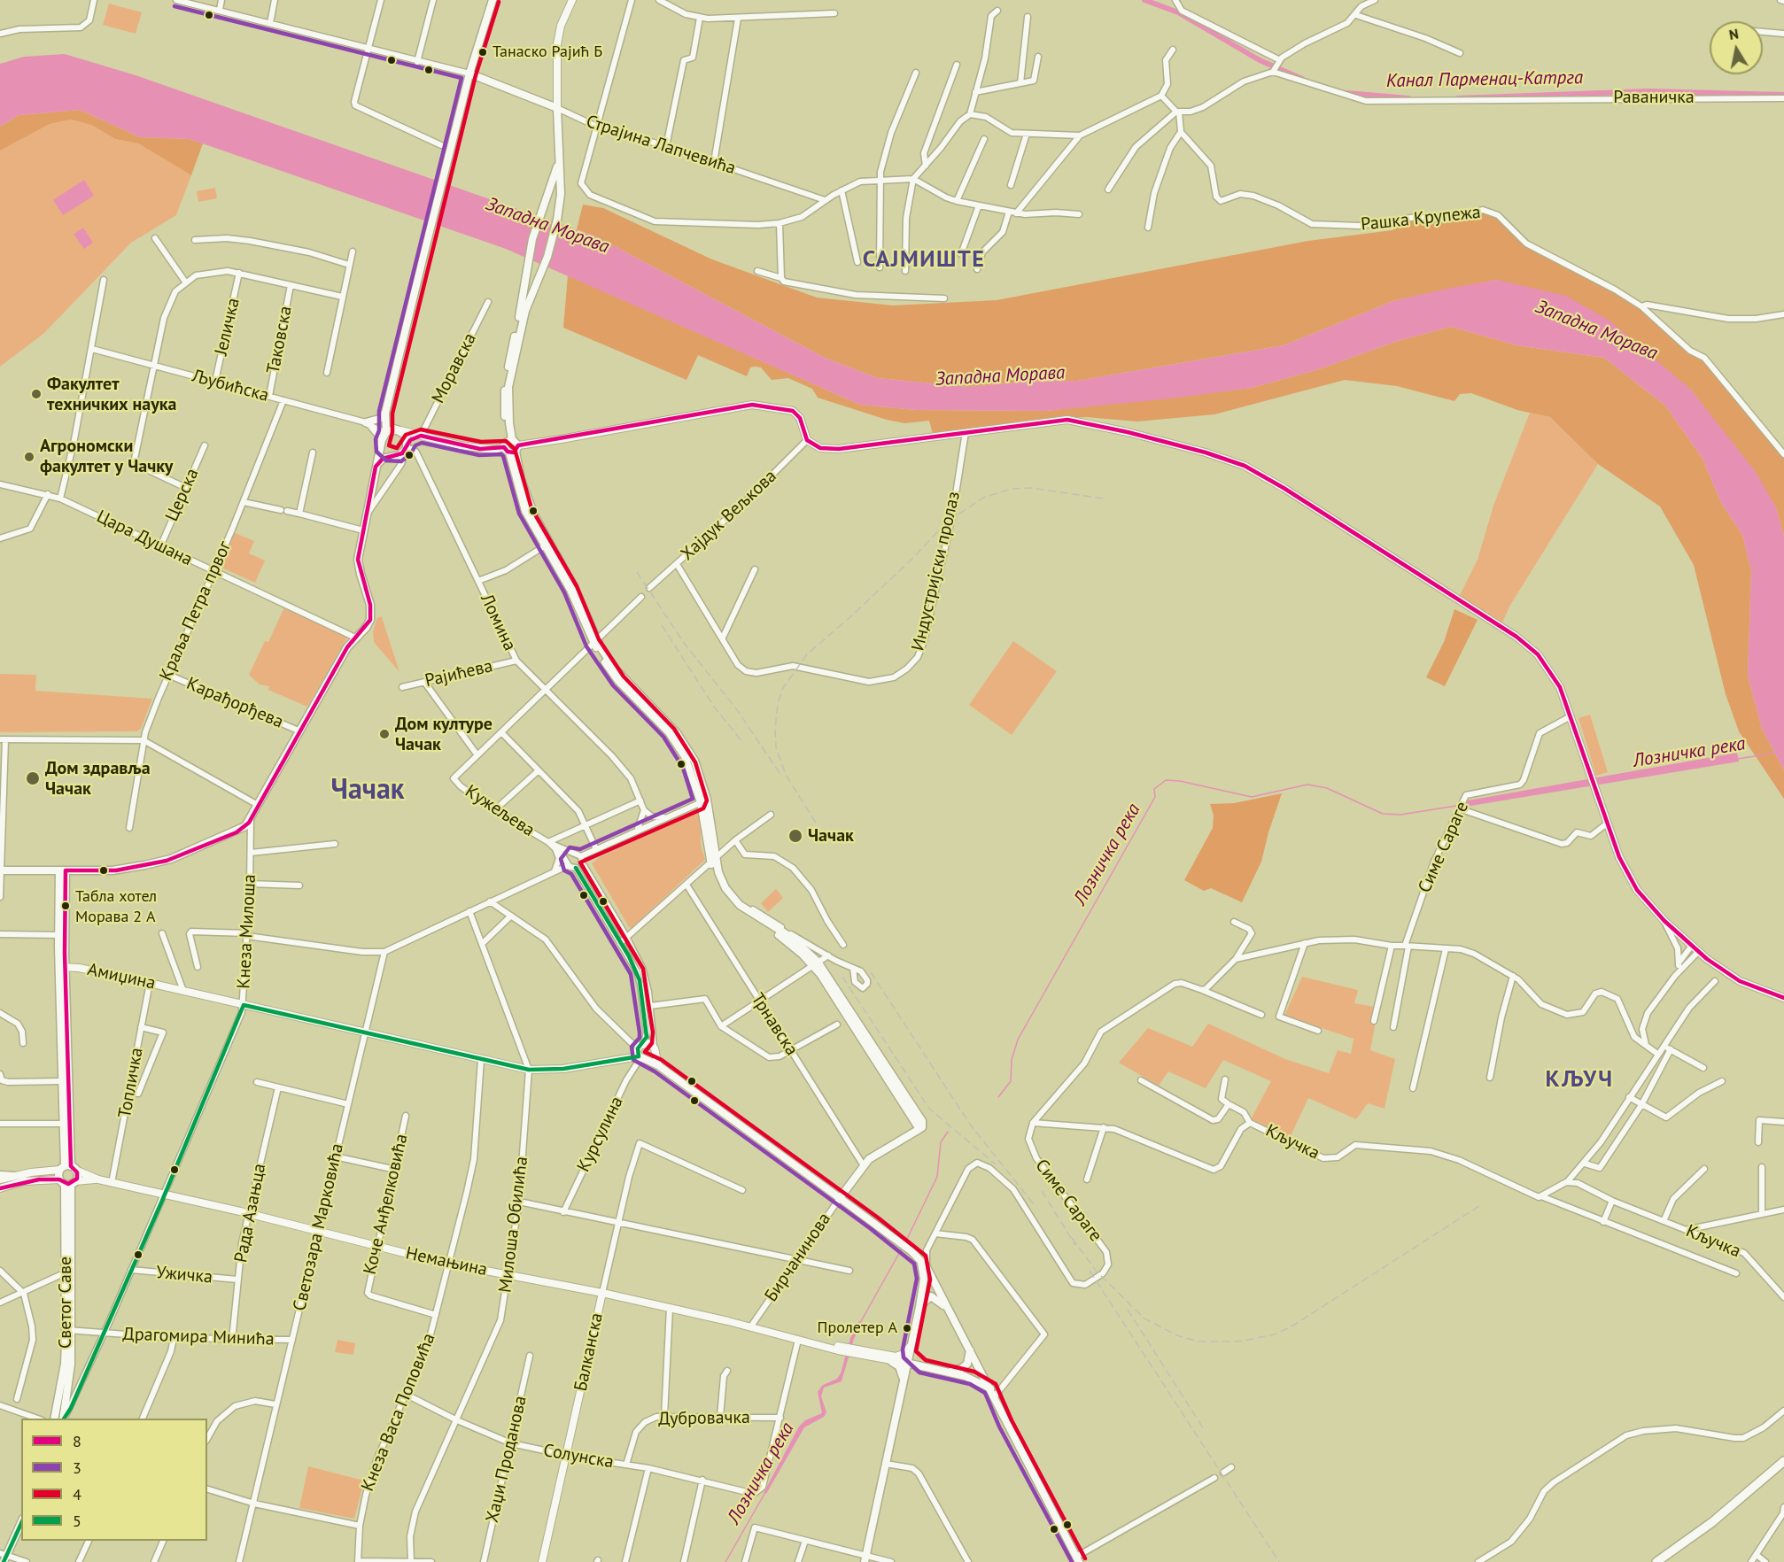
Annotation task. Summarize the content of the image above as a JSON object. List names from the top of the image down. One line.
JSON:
{"streets":{"main road":["Страјина Лапчевића","Бирчанинова","Немањина","Светог Саве"],"street":["Раваничка","Рашка Крупежа","Јеличка","Таковска","Моравска","Љубићска","Церска","Хајдук Вељкова","Цара Душана","Индустријски пролаз","Краља Петра првог","Ломина","Рајићева","Карађорђева","Кужељева","Симе Сараге","Кнеза Милоша","Амиџина","Трнавска","Топличка","Курсулина","Кључка","Коче Анђелковића","Рада Азањца","Милоша Обилића","Светозара Марковића","Ужичка","Драгомира Минића","Балканска","Кнеза Васа Поповића","Дубровачка","Солунска","Хаџи Проданова"]},"crossings":[["Јеличка","Љубићска"],["Таковска","Љубићска"],["Љубићска","Краља Петра првог"],["Љубићска","Ломина"],["Церска","Цара Душана"],["Хајдук Вељкова","Индустријски пролаз"],["Цара Душана","Краља Петра првог"],["Краља Петра првог","Карађорђева"],["Ломина","Рајићева"],["Симе Сараге","Кључка"],["Кнеза Милоша","Амиџина"],["Кнеза Милоша","Немањина"],["Кнеза Милоша","Ужичка"],["Кнеза Милоша","Драгомира Минића"],["Амиџина","Топличка"],["Амиџина","Курсулина"],["Амиџина","Милоша Обилића"],["Амиџина","Светозара Марковића"],["Амиџина","Кнеза Васа Поповића"],["Трнавска","Бирчанинова"],["Топличка","Немањина"],["Коче Анђелковића","Немањина"],["Коче Анђелковића","Кнеза Васа Поповића"],["Рада Азањца","Немањина"],["Рада Азањца","Ужичка"],["Рада Азањца","Драгомира Минића"],["Милоша Обилића","Немањина"],["Милоша Обилића","Солунска"],["Светозара Марковића","Немањина"],["Светозара Марковића","Драгомира Минића"],["Бирчанинова","Немањина"],["Немањина","Балканска"],["Немањина","Кнеза Васа Поповића"],["Светог Саве","Драгомира Минића"],["Балканска","Солунска"],["Кнеза Васа Поповића","Солунска"],["Дубровачка","Солунска"],["Солунска","Хаџи Проданова"]],"districts":["САЈМИШТЕ","Чачак","КЉУЧ"],"water":["Канал Парменац-Катрга","Западна Морава","Лозничка река"],"places":["Танаско Рајић Б","Факултет техничких наука","Агрономски факултет у Чачку","Дом културе Чачак","Дом здравља Чачак","Чачак","Табла хотел Морава 2 А","Пролетер А"],"lines":["transit line 4","transit line 3","transit line 8","transit line 5"],"legend":["8","3","4","5"],"north":"top"}
